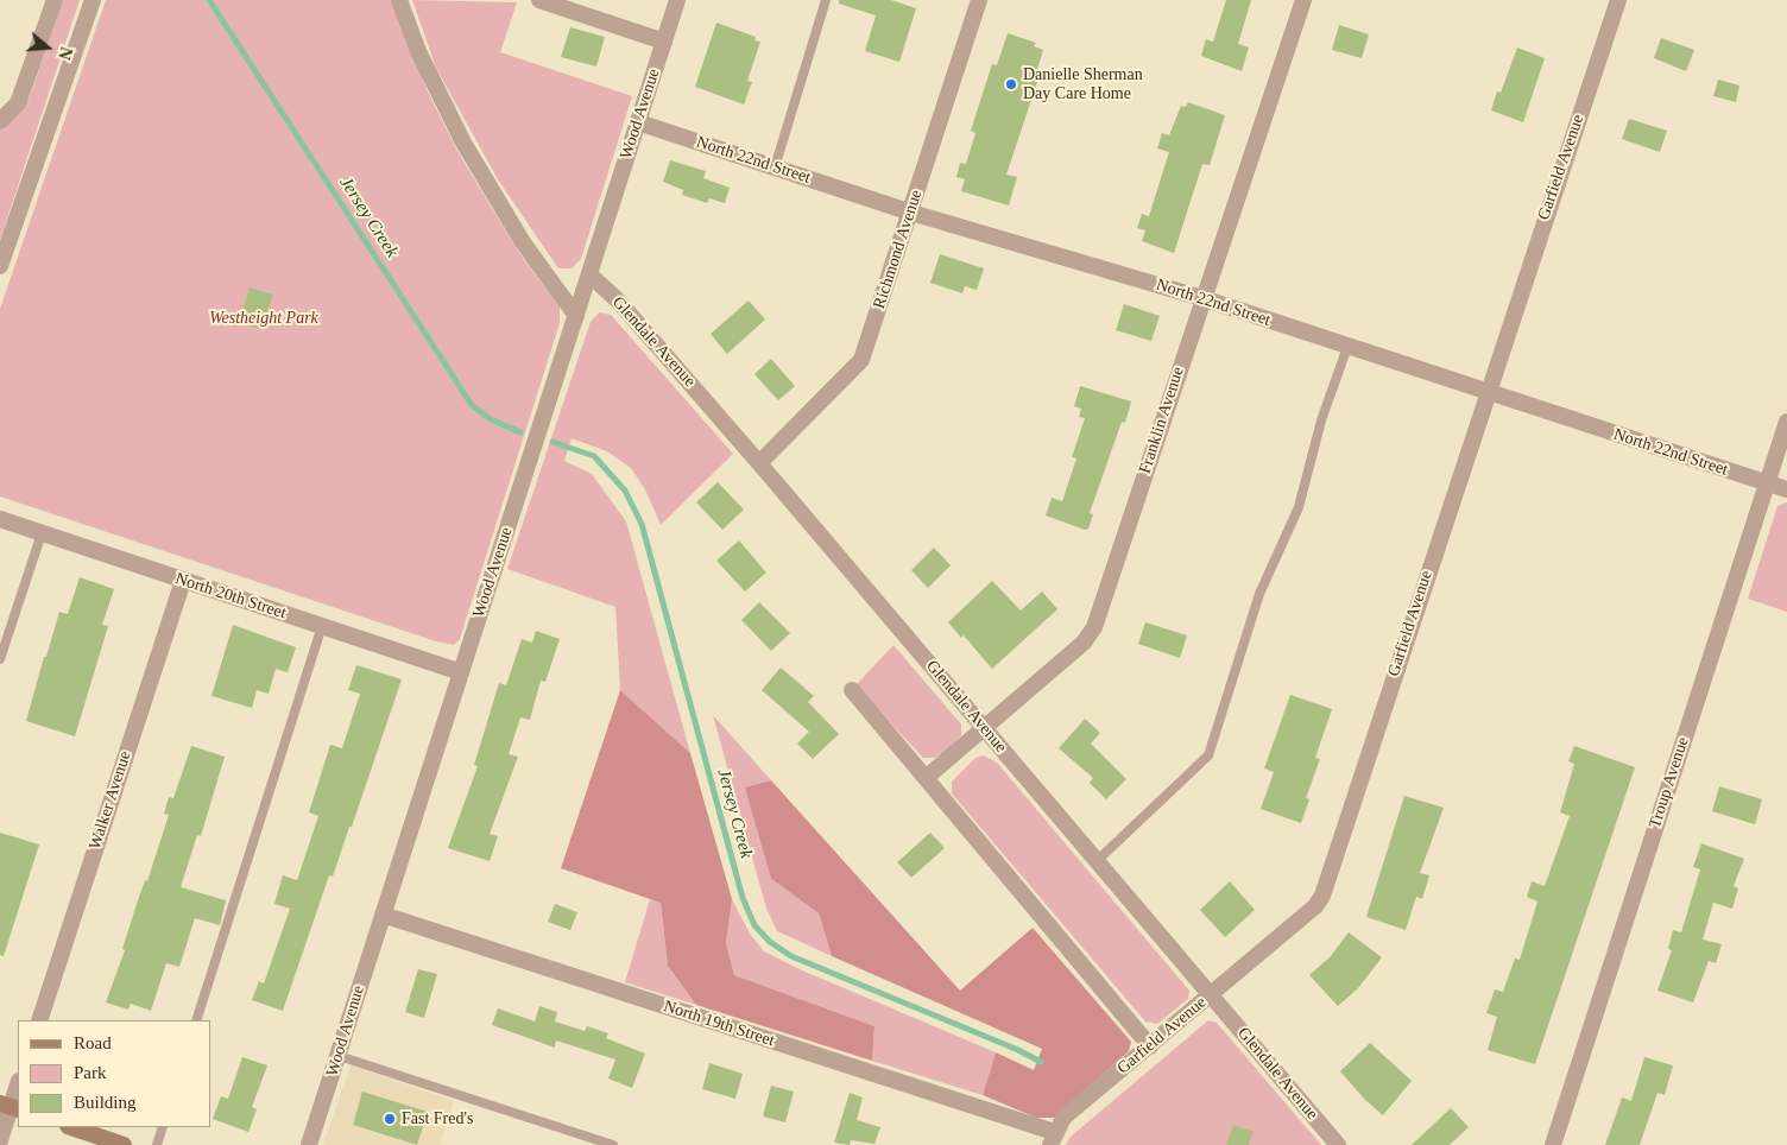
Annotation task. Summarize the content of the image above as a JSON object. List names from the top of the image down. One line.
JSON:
{"streets":{"street":["Wood Avenue","North 22nd Street","Garfield Avenue","Richmond Avenue","Glendale Avenue","Franklin Avenue","North 20th Street","Troup Avenue","Walker Avenue","North 19th Street"]},"crossings":[["Wood Avenue","North 22nd Street"],["Wood Avenue","Glendale Avenue"],["Wood Avenue","North 20th Street"],["Wood Avenue","North 19th Street"],["North 22nd Street","Garfield Avenue"],["North 22nd Street","Richmond Avenue"],["North 22nd Street","Franklin Avenue"],["North 22nd Street","Troup Avenue"],["Garfield Avenue","Glendale Avenue"],["Garfield Avenue","North 19th Street"],["Richmond Avenue","Glendale Avenue"],["Glendale Avenue","Franklin Avenue"],["North 20th Street","Walker Avenue"]],"water":["Jersey Creek"],"parks":["Westheight Park"],"places":["Danielle Sherman Day Care Home","Fast Fred's"],"legend":["Road","Park","Building"],"north":"right"}
